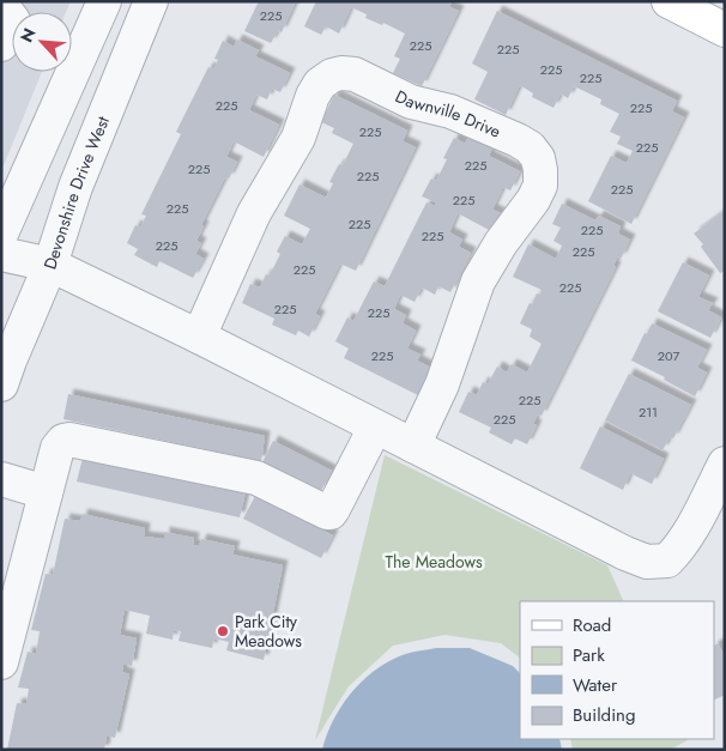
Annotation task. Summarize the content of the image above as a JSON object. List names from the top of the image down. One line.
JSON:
{"streets":{"street":["Dawnville Drive","Devonshire Drive West"]},"parks":["The Meadows"],"places":["Park City Meadows"],"house_numbers":["225","225","225","225","225","225","225","225","225","225","225","225","225","225","225","225","225","225","225","225","225","225","225","225","225","207","225","211","225"],"legend":["Road","Park","Water","Building"],"north":"top left"}
